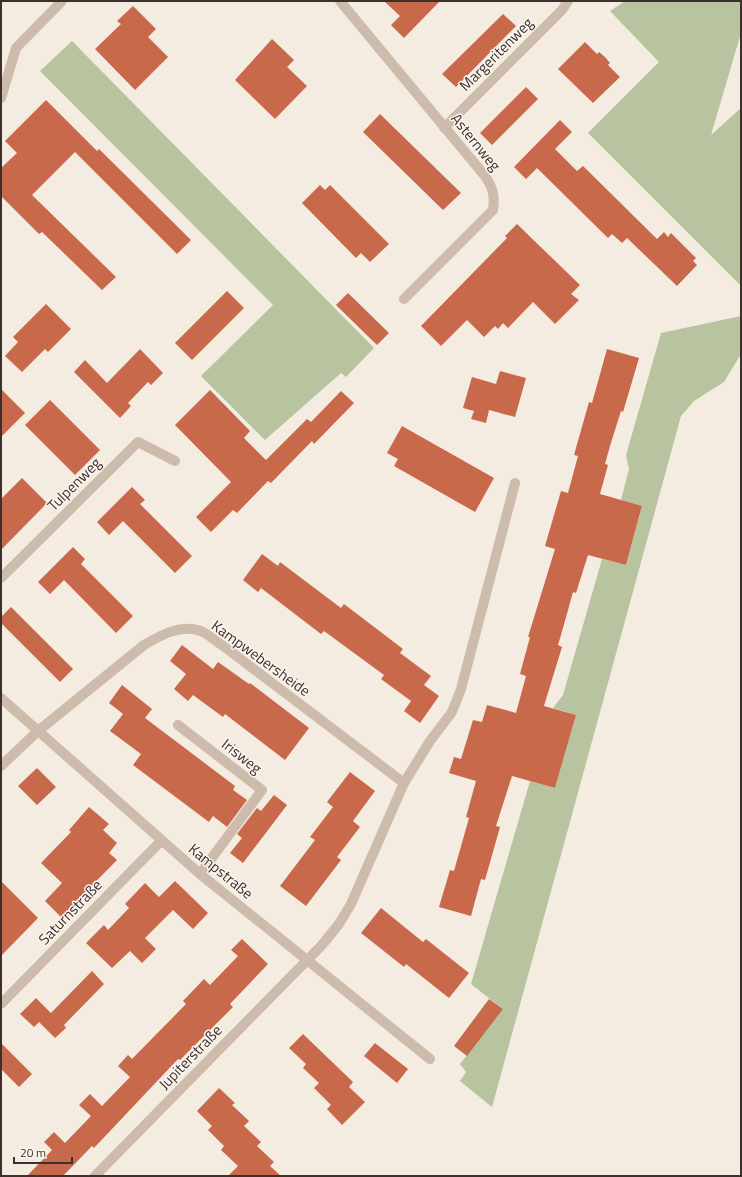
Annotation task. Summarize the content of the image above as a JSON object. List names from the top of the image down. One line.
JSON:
{"streets":{"street":["Margeritenweg","Asternweg","Tulpenweg","Kampwebersheide","Irisweg","Kampstraße","Saturnstraße","Jupiterstraße"]},"crossings":[["Margeritenweg","Asternweg"],["Kampwebersheide","Kampstraße"],["Irisweg","Kampstraße"],["Kampstraße","Saturnstraße"],["Kampstraße","Jupiterstraße"]],"scale_bar":"20 m"}
